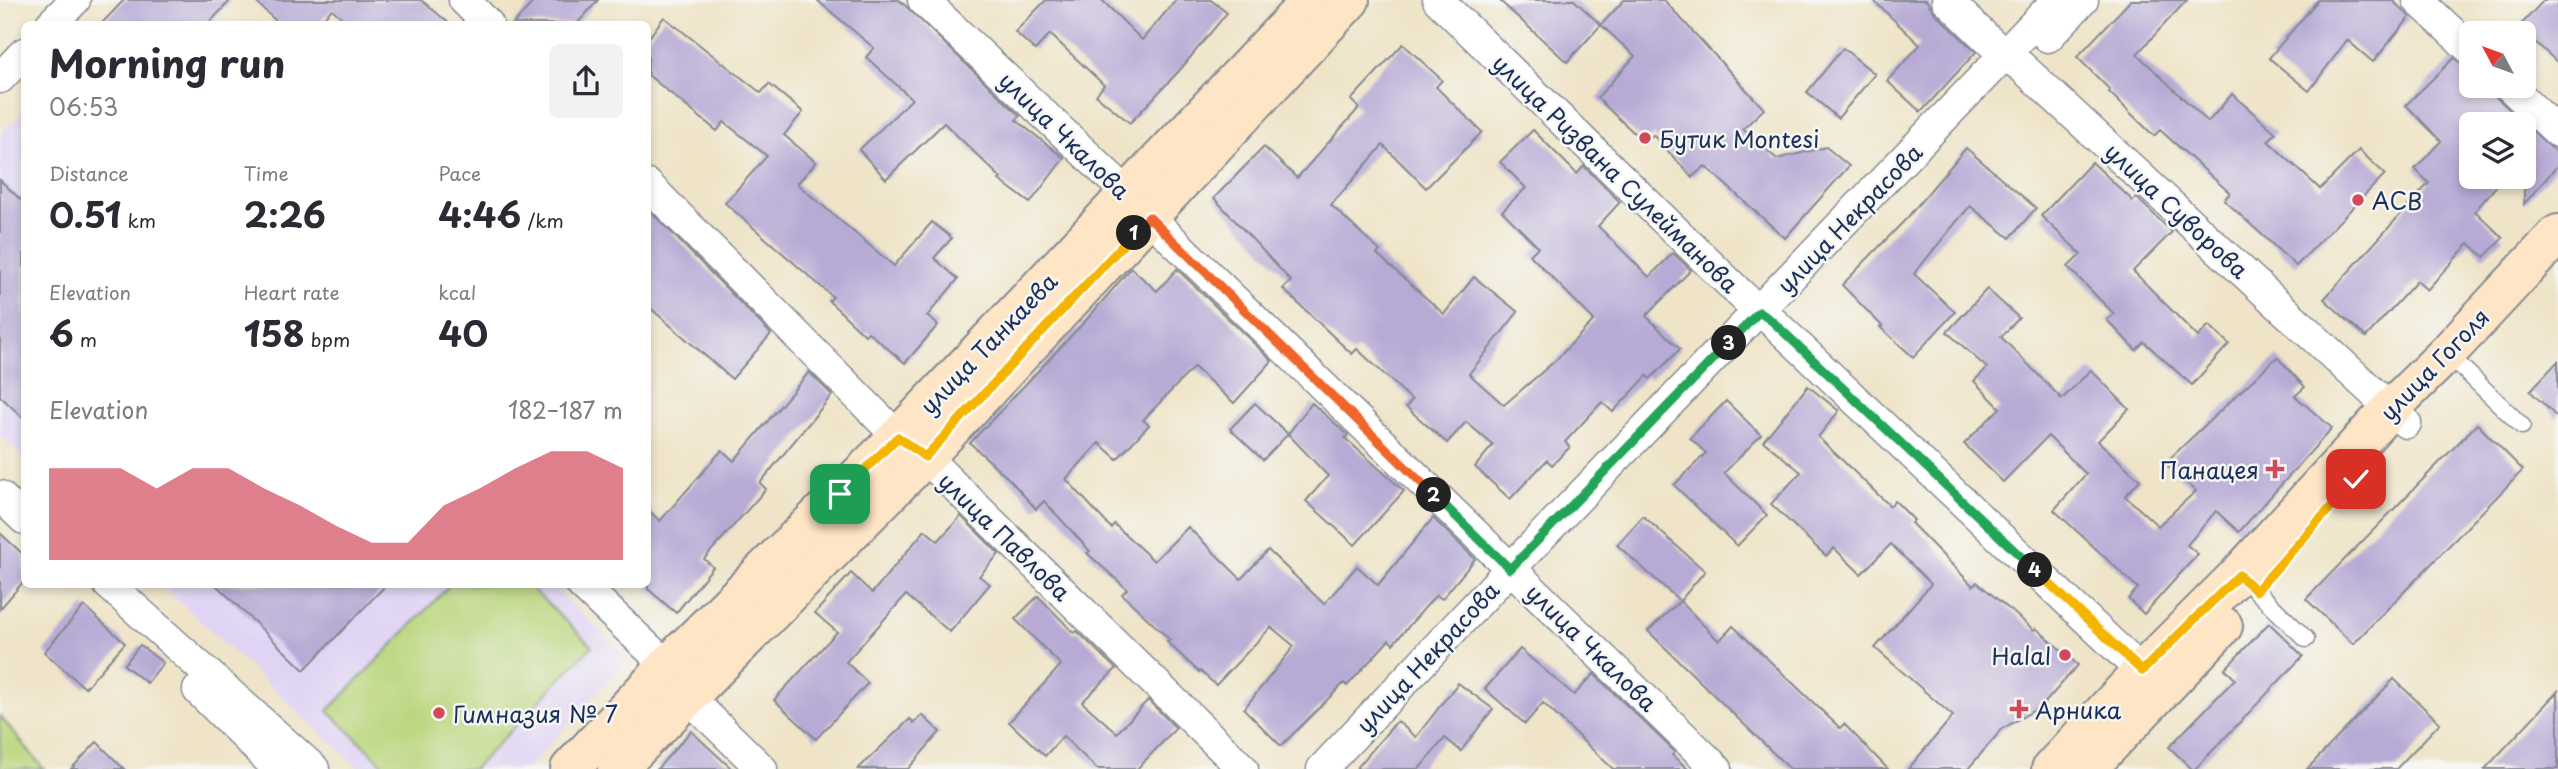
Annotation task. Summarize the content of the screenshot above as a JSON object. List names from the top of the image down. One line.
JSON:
{"streets":{"main road":["улица Танкаева","улица Гоголя"],"street":["улица Чкалова","улица Ризвана Сулейманова","улица Суворова","улица Некрасова","улица Павлова"]},"crossings":[["улица Чкалова","улица Некрасова"],["улица Чкалова","улица Танкаева"],["улица Ризвана Сулейманова","улица Некрасова"],["улица Ризвана Сулейманова","улица Гоголя"],["улица Суворова","улица Некрасова"],["улица Суворова","улица Гоголя"],["улица Танкаева","улица Павлова"]],"places":{"other":["Бутик Montesi","АCB","Halal","Гимназия № 7"],"health":["Панацея","Арника"]},"north":"top left","page":{"heading":["Morning run","06:53"],"stats":[["Distance","0.51 km"],["Time","2:26"],["Pace","4:46 /km"],["Elevation","6 m"],["Heart rate","158 bpm"],["kcal","40"]],"pins":["1","3","2","4"],"chart":["Elevation","182–187 m"]}}
